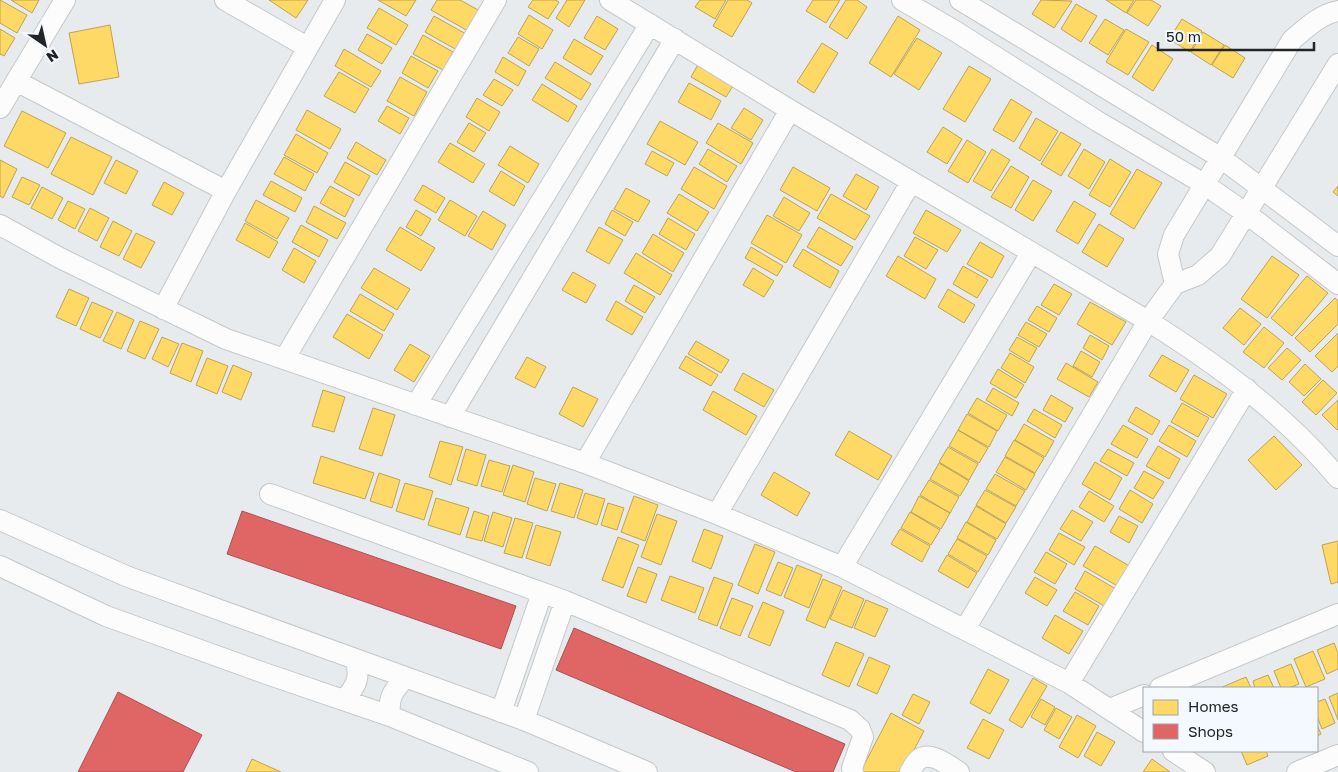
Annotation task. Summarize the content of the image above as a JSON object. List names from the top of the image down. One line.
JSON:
{"legend":["Homes","Shops"],"scale_bar":"50 m","north":"bottom right"}
